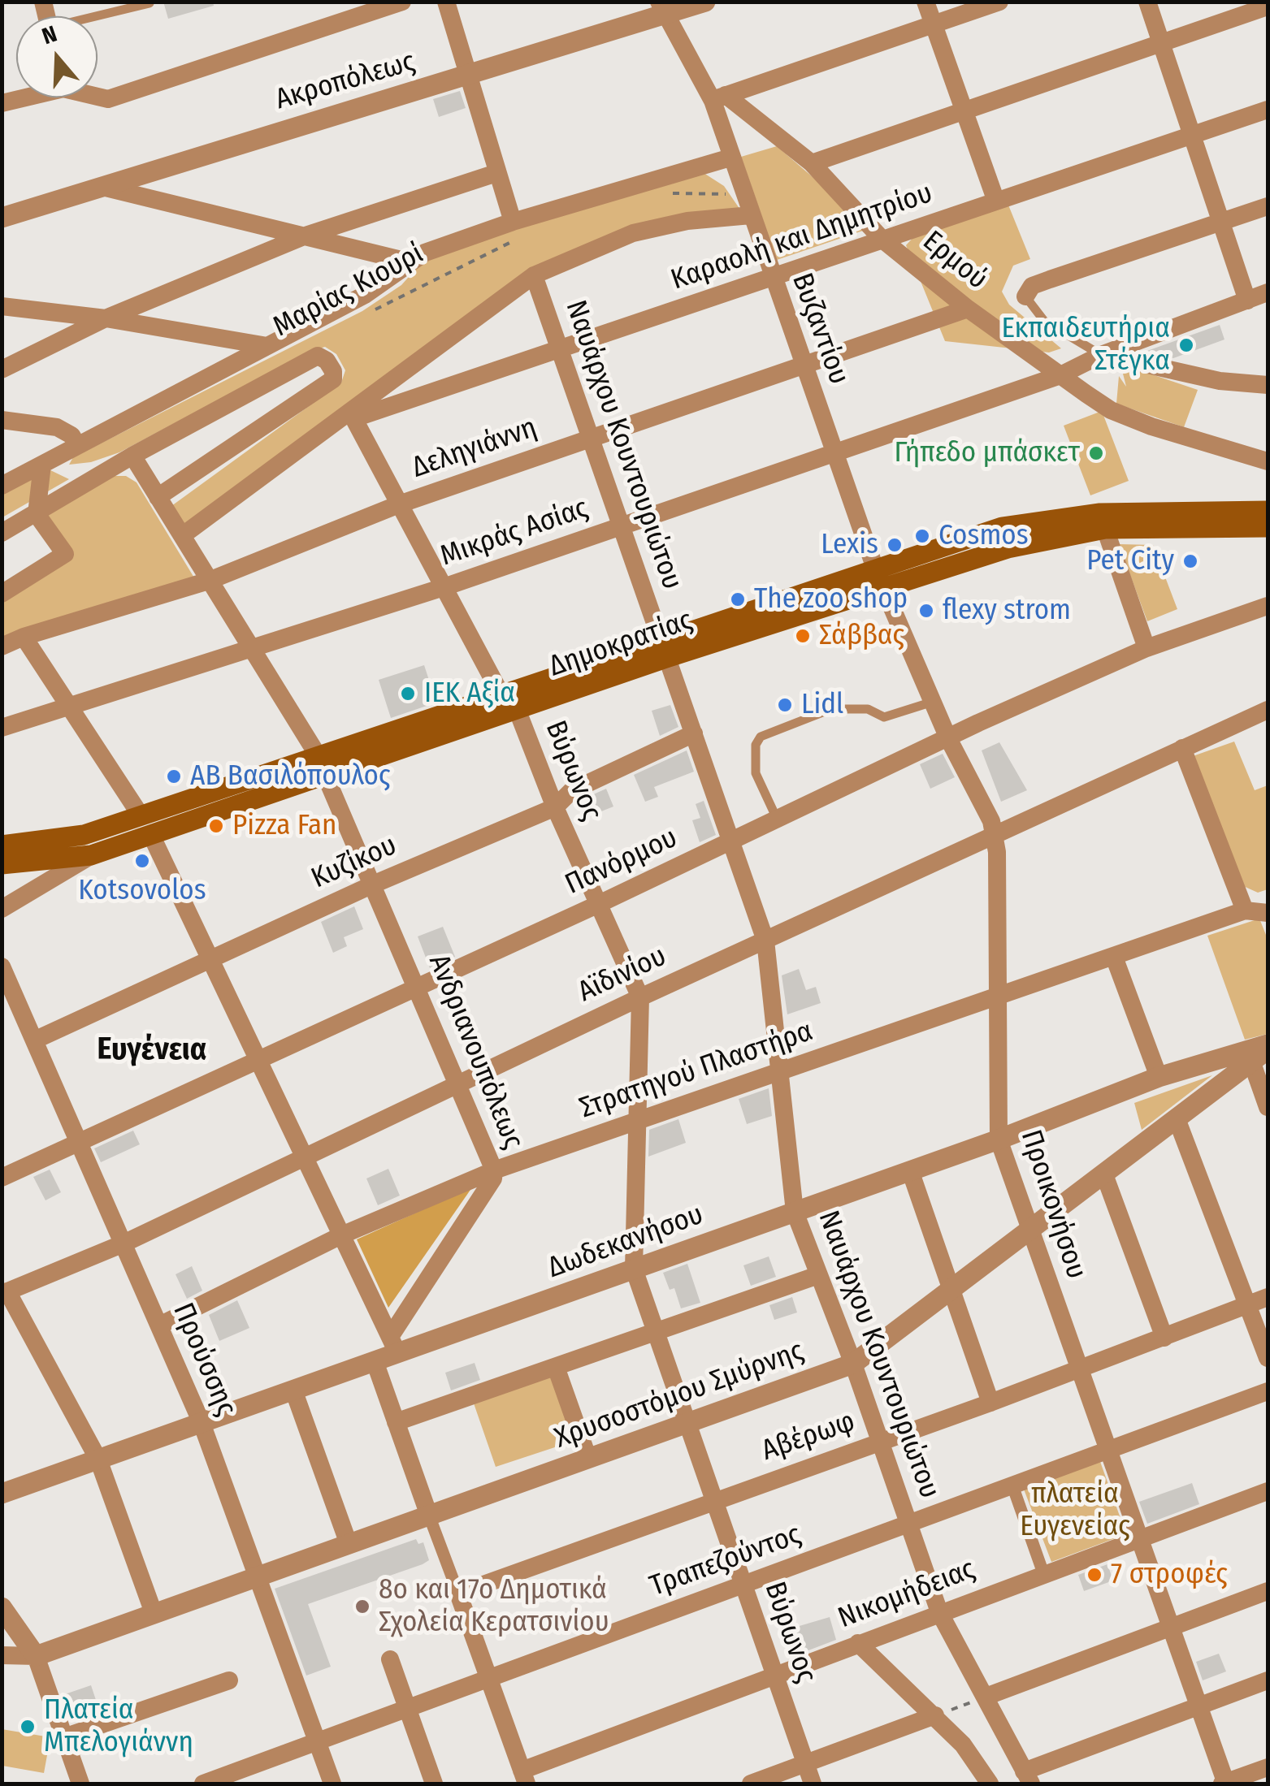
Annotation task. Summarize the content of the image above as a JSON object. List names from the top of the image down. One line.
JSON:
{"streets":{"main road":["Δημοκρατίας"],"street":["Ακροπόλεως","Καραολή και Δημητρίου","Ερμού","Μαρίας Κιουρί","Βυζαντίου","Ναυάρχου Κουντουριώτου","Δεληγιάννη","Μικράς Ασίας","Βύρωνος","Πανόρμου","Κυζίκου","Αϊδινίου","Ανδριανουπόλεως","Στρατηγού Πλαστήρα","Προικονήσου","Δωδεκανήσου","Προύσσης","Χρυσοστόμου Σμύρνης","Αβέρωφ","Τραπεζούντος","Νικομήδειας"]},"crossings":[["Ακροπόλεως","Βυζαντίου"],["Καραολή και Δημητρίου","Ερμού"],["Καραολή και Δημητρίου","Βυζαντίου"],["Καραολή και Δημητρίου","Ναυάρχου Κουντουριώτου"],["Ερμού","Βυζαντίου"],["Ερμού","Δεληγιάννη"],["Ερμού","Μικράς Ασίας"],["Μαρίας Κιουρί","Βυζαντίου"],["Μαρίας Κιουρί","Ανδριανουπόλεως"],["Βυζαντίου","Δεληγιάννη"],["Βυζαντίου","Μικράς Ασίας"],["Βυζαντίου","Δημοκρατίας"],["Βυζαντίου","Προικονήσου"],["Ναυάρχου Κουντουριώτου","Δεληγιάννη"],["Ναυάρχου Κουντουριώτου","Μικράς Ασίας"],["Ναυάρχου Κουντουριώτου","Δημοκρατίας"],["Ναυάρχου Κουντουριώτου","Πανόρμου"],["Ναυάρχου Κουντουριώτου","Κυζίκου"],["Ναυάρχου Κουντουριώτου","Αϊδινίου"],["Ναυάρχου Κουντουριώτου","Στρατηγού Πλαστήρα"],["Ναυάρχου Κουντουριώτου","Δωδεκανήσου"],["Ναυάρχου Κουντουριώτου","Χρυσοστόμου Σμύρνης"],["Ναυάρχου Κουντουριώτου","Αβέρωφ"],["Ναυάρχου Κουντουριώτου","Τραπεζούντος"],["Ναυάρχου Κουντουριώτου","Νικομήδειας"],["Δεληγιάννη","Ανδριανουπόλεως"],["Μικράς Ασίας","Ανδριανουπόλεως"],["Δημοκρατίας","Βύρωνος"],["Δημοκρατίας","Ανδριανουπόλεως"],["Δημοκρατίας","Προικονήσου"],["Βύρωνος","Πανόρμου"],["Βύρωνος","Κυζίκου"],["Βύρωνος","Αϊδινίου"],["Βύρωνος","Στρατηγού Πλαστήρα"],["Βύρωνος","Δωδεκανήσου"],["Βύρωνος","Χρυσοστόμου Σμύρνης"],["Βύρωνος","Αβέρωφ"],["Βύρωνος","Τραπεζούντος"],["Βύρωνος","Νικομήδειας"],["Πανόρμου","Ανδριανουπόλεως"],["Πανόρμου","Προικονήσου"],["Πανόρμου","Προύσσης"],["Κυζίκου","Ανδριανουπόλεως"],["Κυζίκου","Προύσσης"],["Αϊδινίου","Ανδριανουπόλεως"],["Αϊδινίου","Προικονήσου"],["Αϊδινίου","Προύσσης"],["Ανδριανουπόλεως","Στρατηγού Πλαστήρα"],["Ανδριανουπόλεως","Δωδεκανήσου"],["Στρατηγού Πλαστήρα","Προικονήσου"],["Στρατηγού Πλαστήρα","Προύσσης"],["Προικονήσου","Δωδεκανήσου"],["Προικονήσου","Χρυσοστόμου Σμύρνης"],["Προικονήσου","Αβέρωφ"],["Προικονήσου","Τραπεζούντος"],["Προικονήσου","Νικομήδειας"],["Δωδεκανήσου","Προύσσης"],["Δωδεκανήσου","Χρυσοστόμου Σμύρνης"],["Προύσσης","Χρυσοστόμου Σμύρνης"],["Προύσσης","Τραπεζούντος"]],"districts":["Ευγένεια"],"parks":["πλατεία Ευγενείας"],"places":["Εκπαιδευτήρια Στέγκα","Γήπεδο μπάσκετ","Cosmos","Lexis","Pet City","The zoo shop","flexy strom","Σάββας","ΙΕΚ Αξία","Lidl","ΑΒ Βασιλόπουλος","Pizza Fan","Kotsovolos","7 στροφές","8ο και 17ο Δημοτικά Σχολεία Κερατσινίου","Πλατεία Μπελογιάννη"],"north":"top"}
